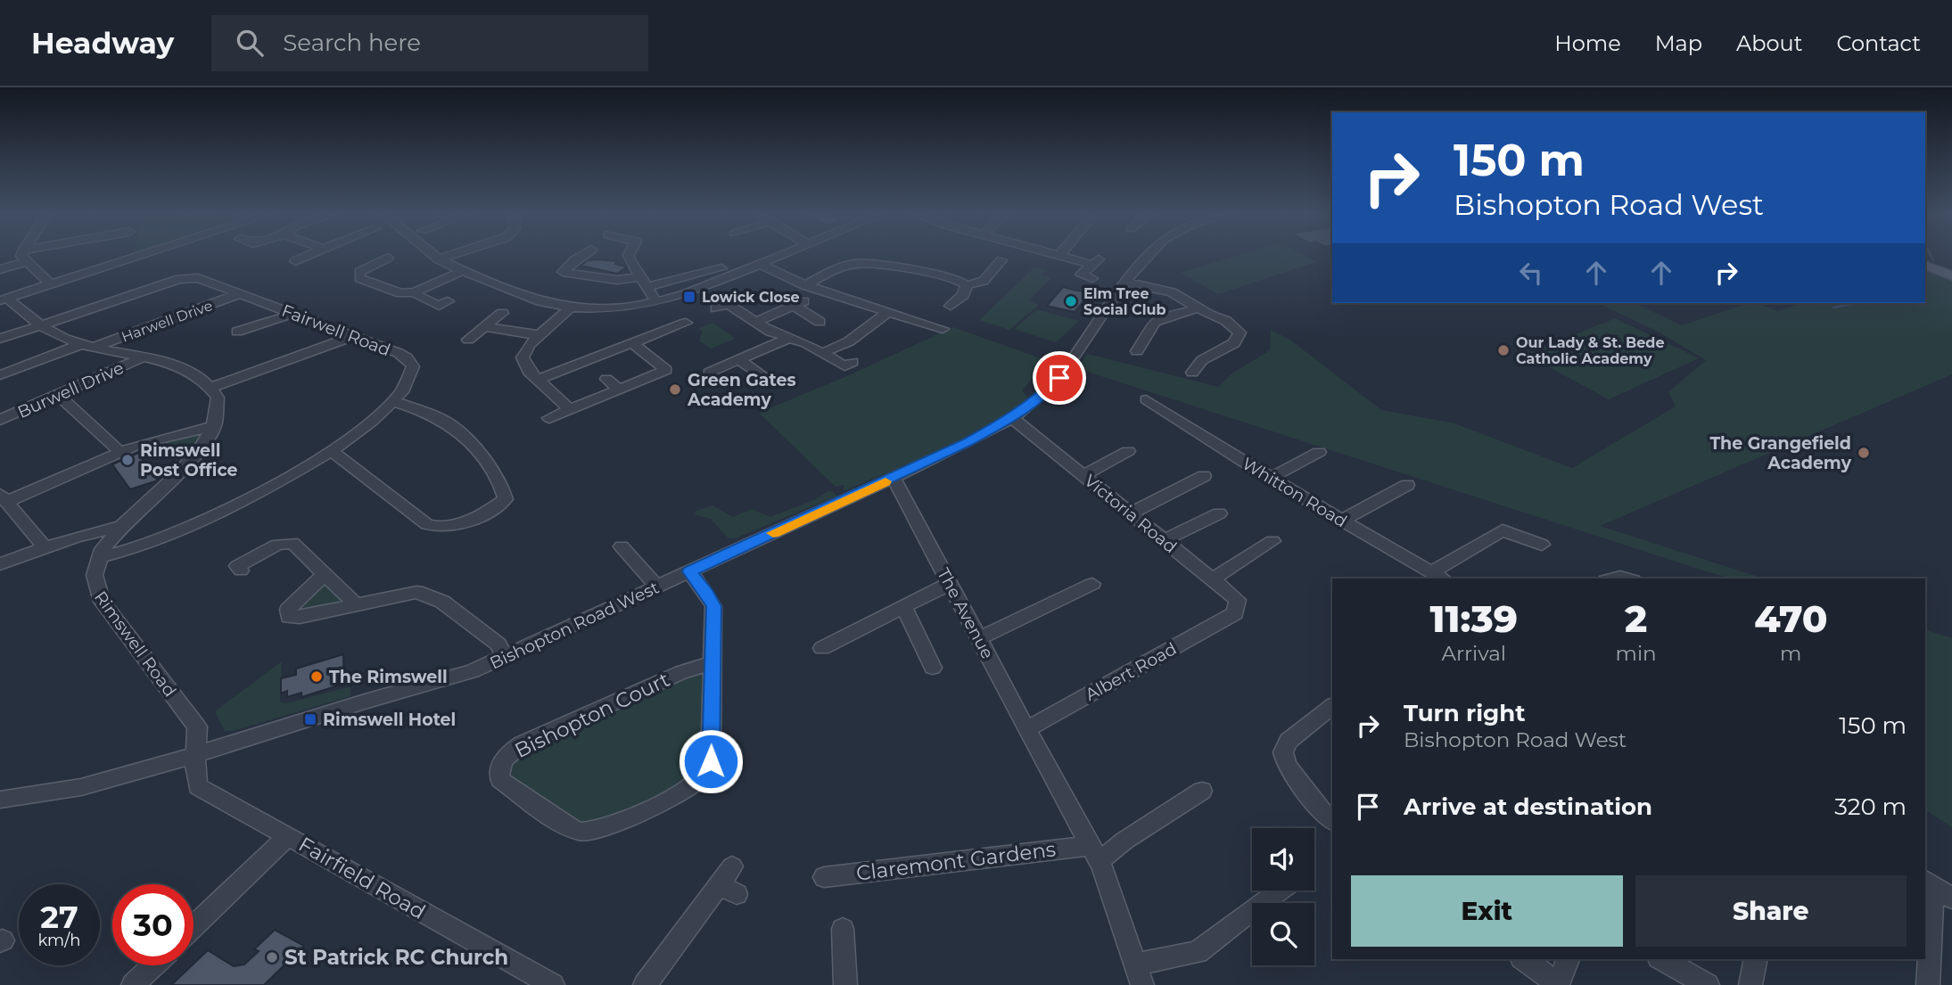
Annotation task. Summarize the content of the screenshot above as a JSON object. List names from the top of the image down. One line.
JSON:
{"streets":{"street":["Harwell Drive","Fairwell Road","Burwell Drive","Whitton Road","Victoria Road","The Avenue","Bishopton Road West","Rimswell Road","Albert Road","Bishopton Court","Claremont Gardens","Fairfield Road"]},"crossings":[["Harwell Drive","Fairwell Road"],["Fairwell Road","Rimswell Road"],["Victoria Road","Bishopton Road West"],["Victoria Road","Albert Road"],["The Avenue","Bishopton Road West"],["The Avenue","Albert Road"],["The Avenue","Claremont Gardens"],["Bishopton Road West","Rimswell Road"],["Bishopton Road West","Bishopton Court"],["Bishopton Road West","Fairfield Road"],["Rimswell Road","Fairfield Road"]],"places":{"transit":["Lowick Close","Rimswell Hotel"],"other":["Elm Tree Social Club","Our Lady & St. Bede Catholic Academy","Green Gates Academy","The Grangefield Academy","Rimswell Post Office","The Rimswell","St Patrick RC Church"]},"page":{"header":"Headway","search":"Search here","nav":["Home","Map","About","Contact"],"turn":["150 m","Bishopton Road West"],"eta":["11:39","Arrival","2","min","470","m"],"list":[{"name":"Turn right","note":"Bishopton Road West","value":"150 m"},{"name":"Arrive at destination","value":"320 m"}],"buttons":["Exit","Share"],"speed":"27 km/h","limit":"30"}}
